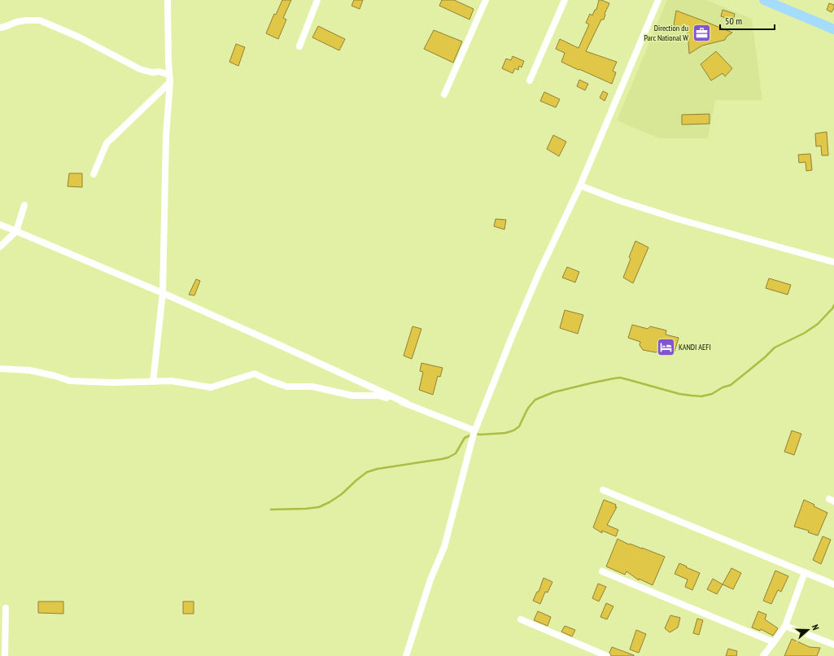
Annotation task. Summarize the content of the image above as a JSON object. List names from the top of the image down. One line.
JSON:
{"places":{"office":["Direction du Parc National W"],"hotel":["KANDI AEFI"]},"scale_bar":"50 m","north":"right"}
